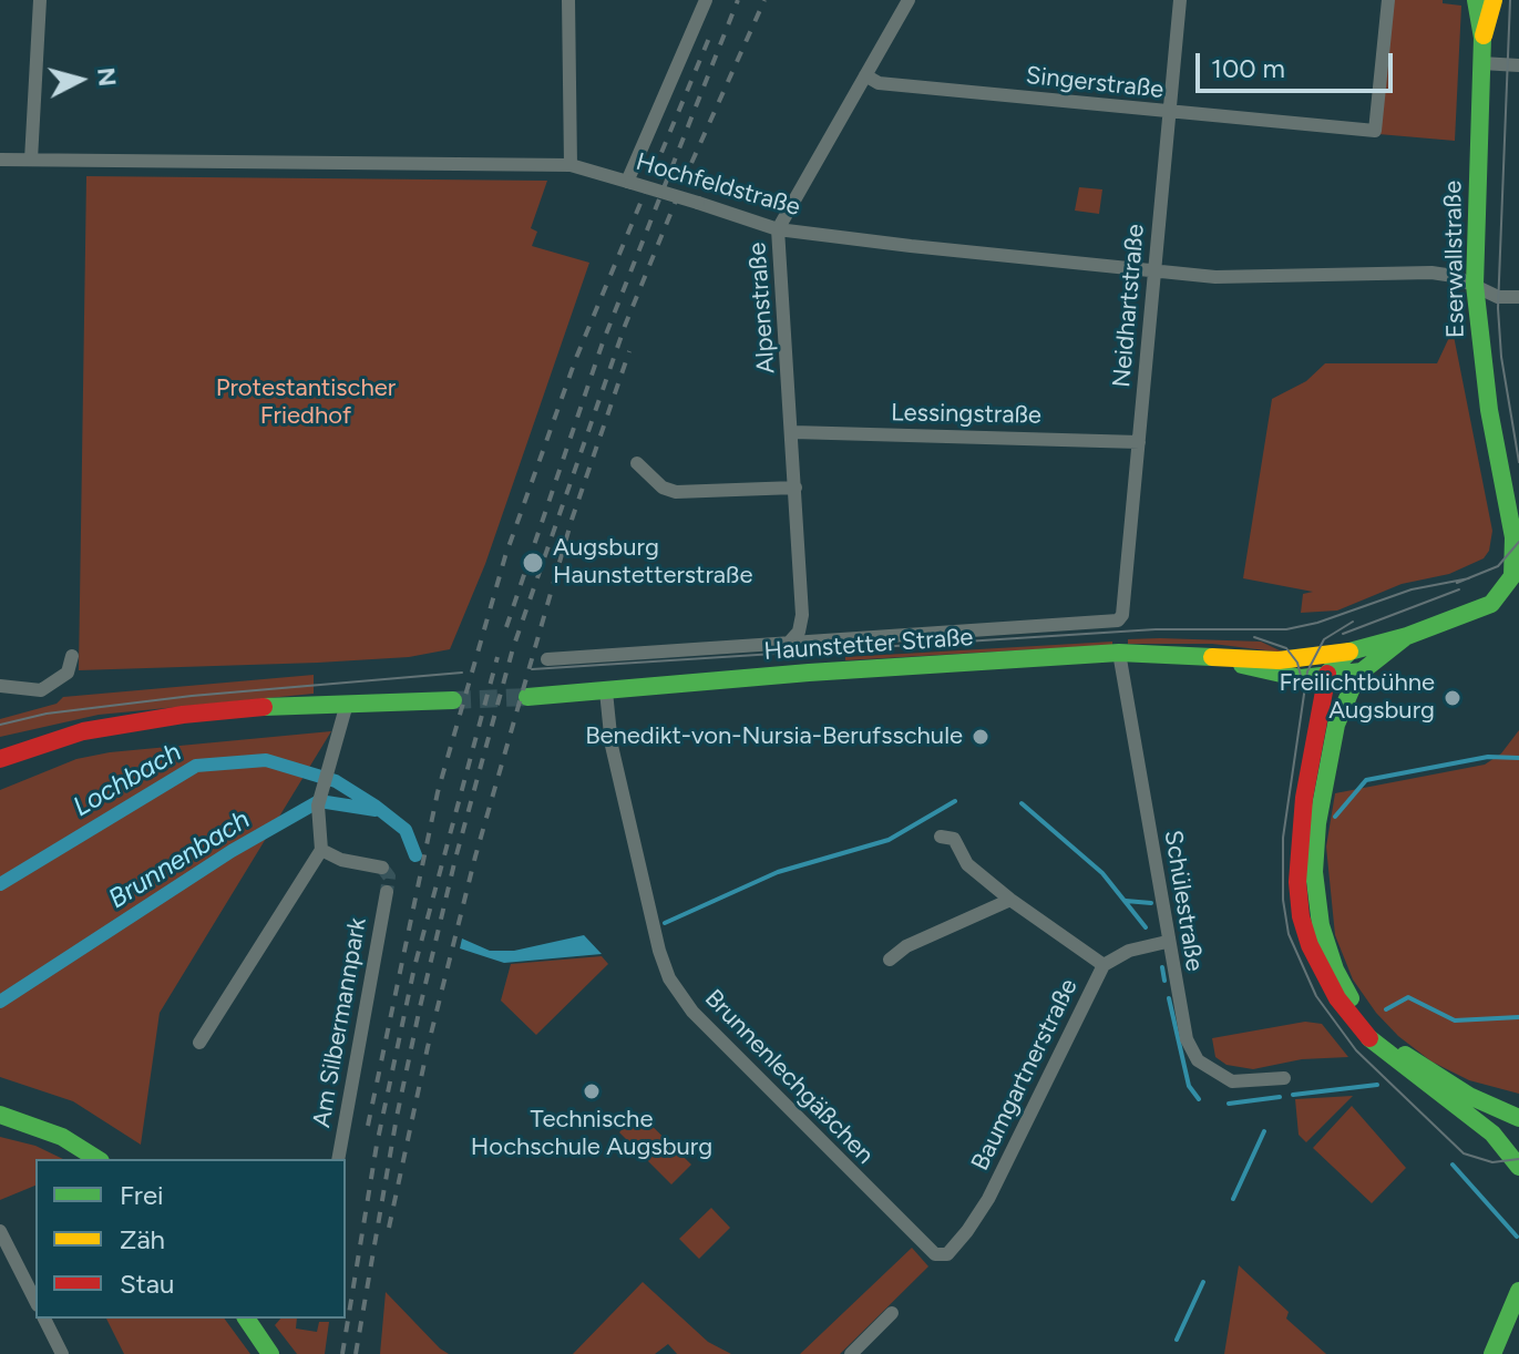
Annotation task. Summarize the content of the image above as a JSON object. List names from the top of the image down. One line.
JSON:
{"streets":{"main road":["Eserwallstraße","Haunstetter Straße"],"street":["Singerstraße","Hochfeldstraße","Neidhartstraße","Alpenstraße","Lessingstraße","Schülestraße","Am Silbermannpark","Baumgartnerstraße","Brunnenlechgäßchen"]},"crossings":[["Singerstraße","Neidhartstraße"],["Singerstraße","Alpenstraße"],["Hochfeldstraße","Eserwallstraße"],["Hochfeldstraße","Neidhartstraße"],["Hochfeldstraße","Alpenstraße"],["Neidhartstraße","Lessingstraße"],["Neidhartstraße","Haunstetter Straße"],["Alpenstraße","Lessingstraße"],["Alpenstraße","Haunstetter Straße"],["Haunstetter Straße","Schülestraße"],["Haunstetter Straße","Brunnenlechgäßchen"],["Schülestraße","Baumgartnerstraße"],["Baumgartnerstraße","Brunnenlechgäßchen"]],"water":["Lochbach","Brunnenbach"],"parks":["Protestantischer Friedhof"],"places":["Augsburg Haunstetterstraße","Freilichtbühne Augsburg","Benedikt-von-Nursia-Berufsschule","Technische Hochschule Augsburg"],"legend":["Frei","Zäh","Stau"],"scale_bar":"100 m","north":"right"}
